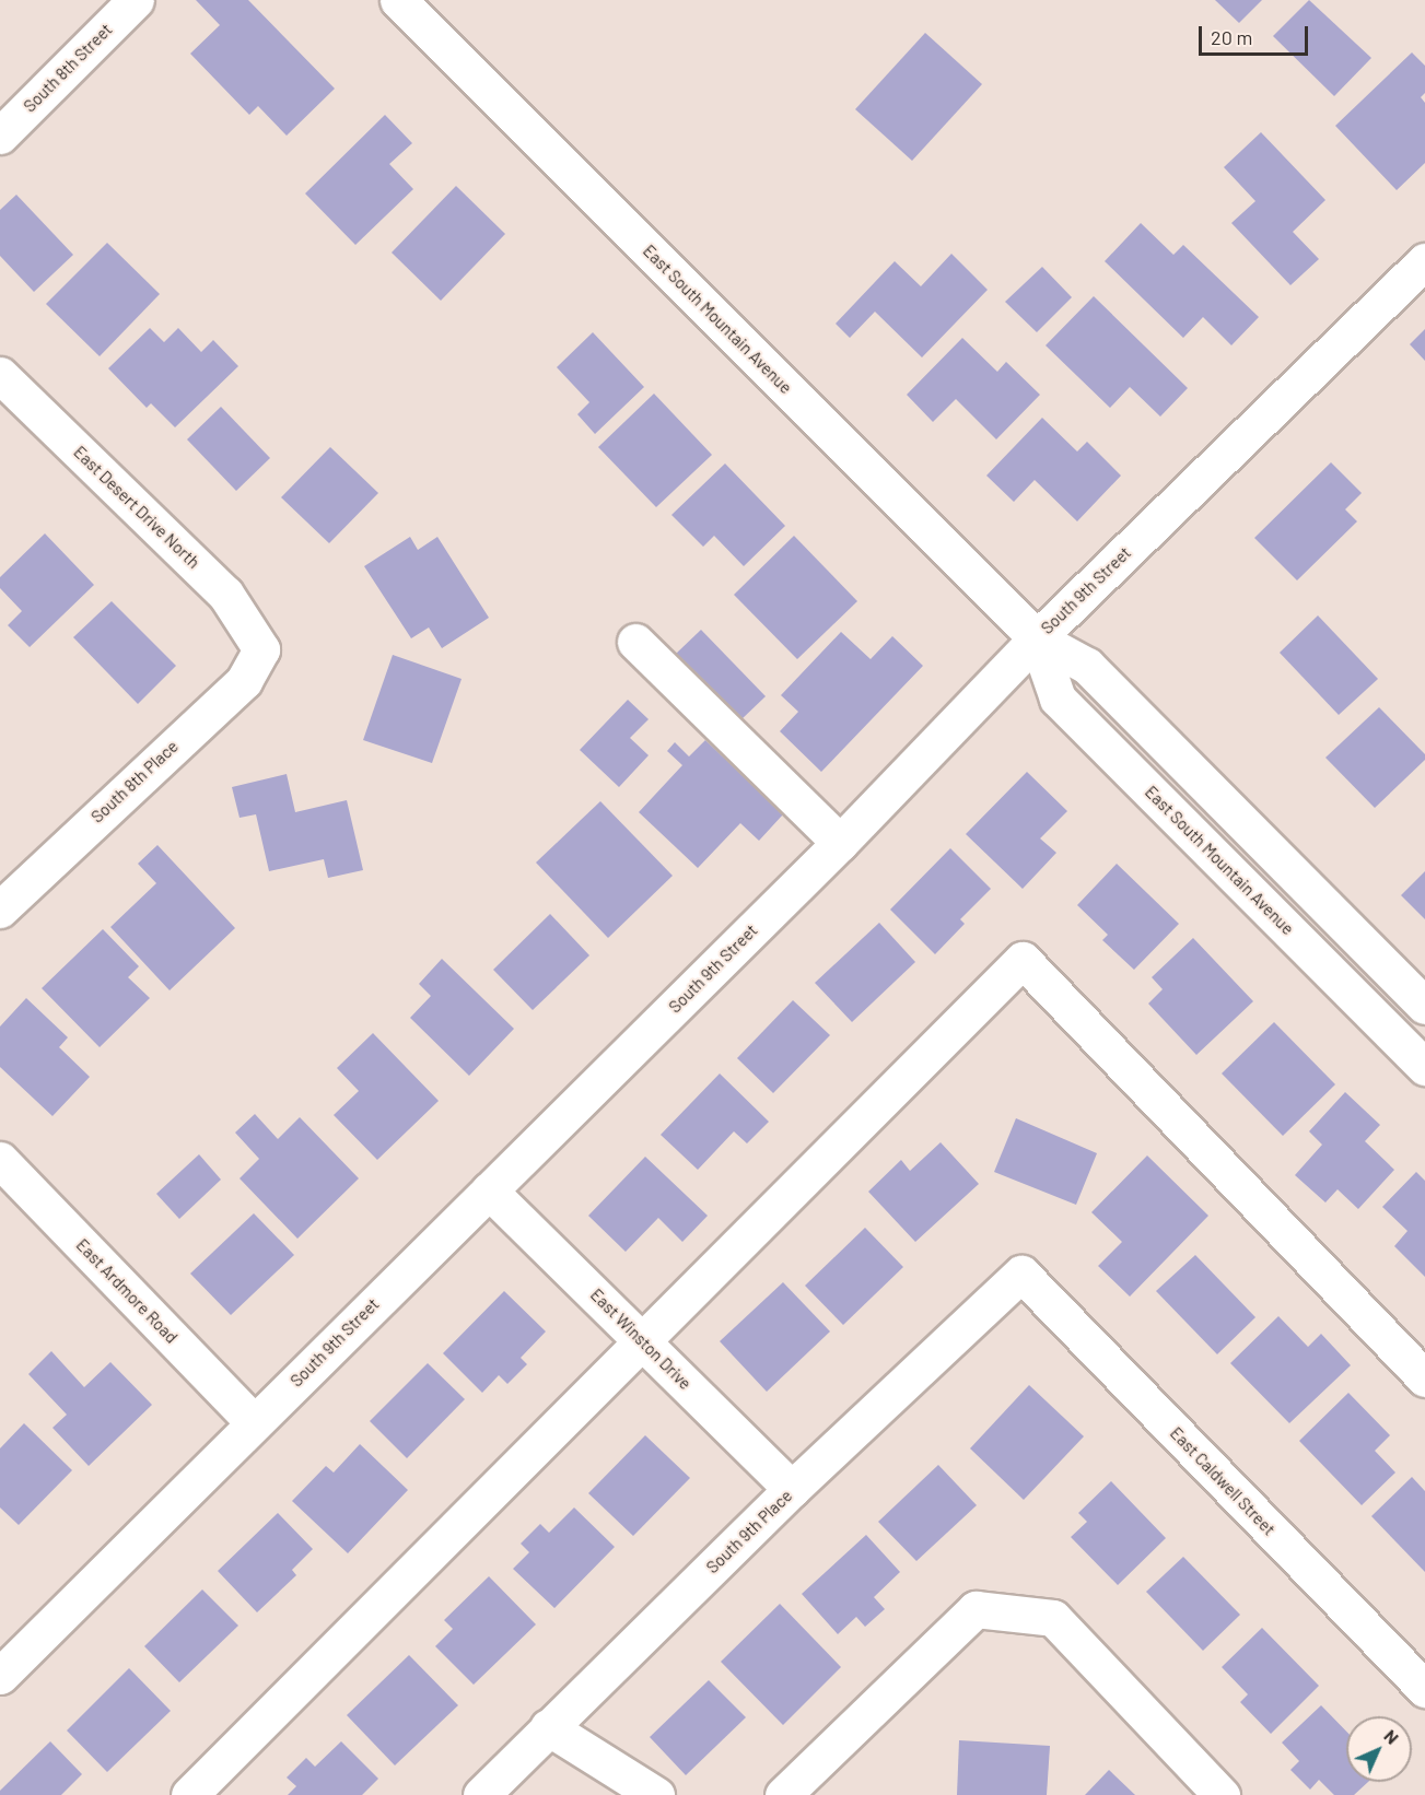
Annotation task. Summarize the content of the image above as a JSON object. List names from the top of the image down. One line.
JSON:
{"streets":{"street":["South 8th Street","East South Mountain Avenue","East Desert Drive North","South 9th Street","South 8th Place","East Ardmore Road","East Winston Drive","East Caldwell Street","South 9th Place"]},"crossings":[["East South Mountain Avenue","South 9th Street"],["East Desert Drive North","South 8th Place"],["South 9th Street","East Ardmore Road"],["South 9th Street","East Winston Drive"],["East Winston Drive","South 9th Place"],["East Caldwell Street","South 9th Place"]],"scale_bar":"20 m","north":"top right"}
